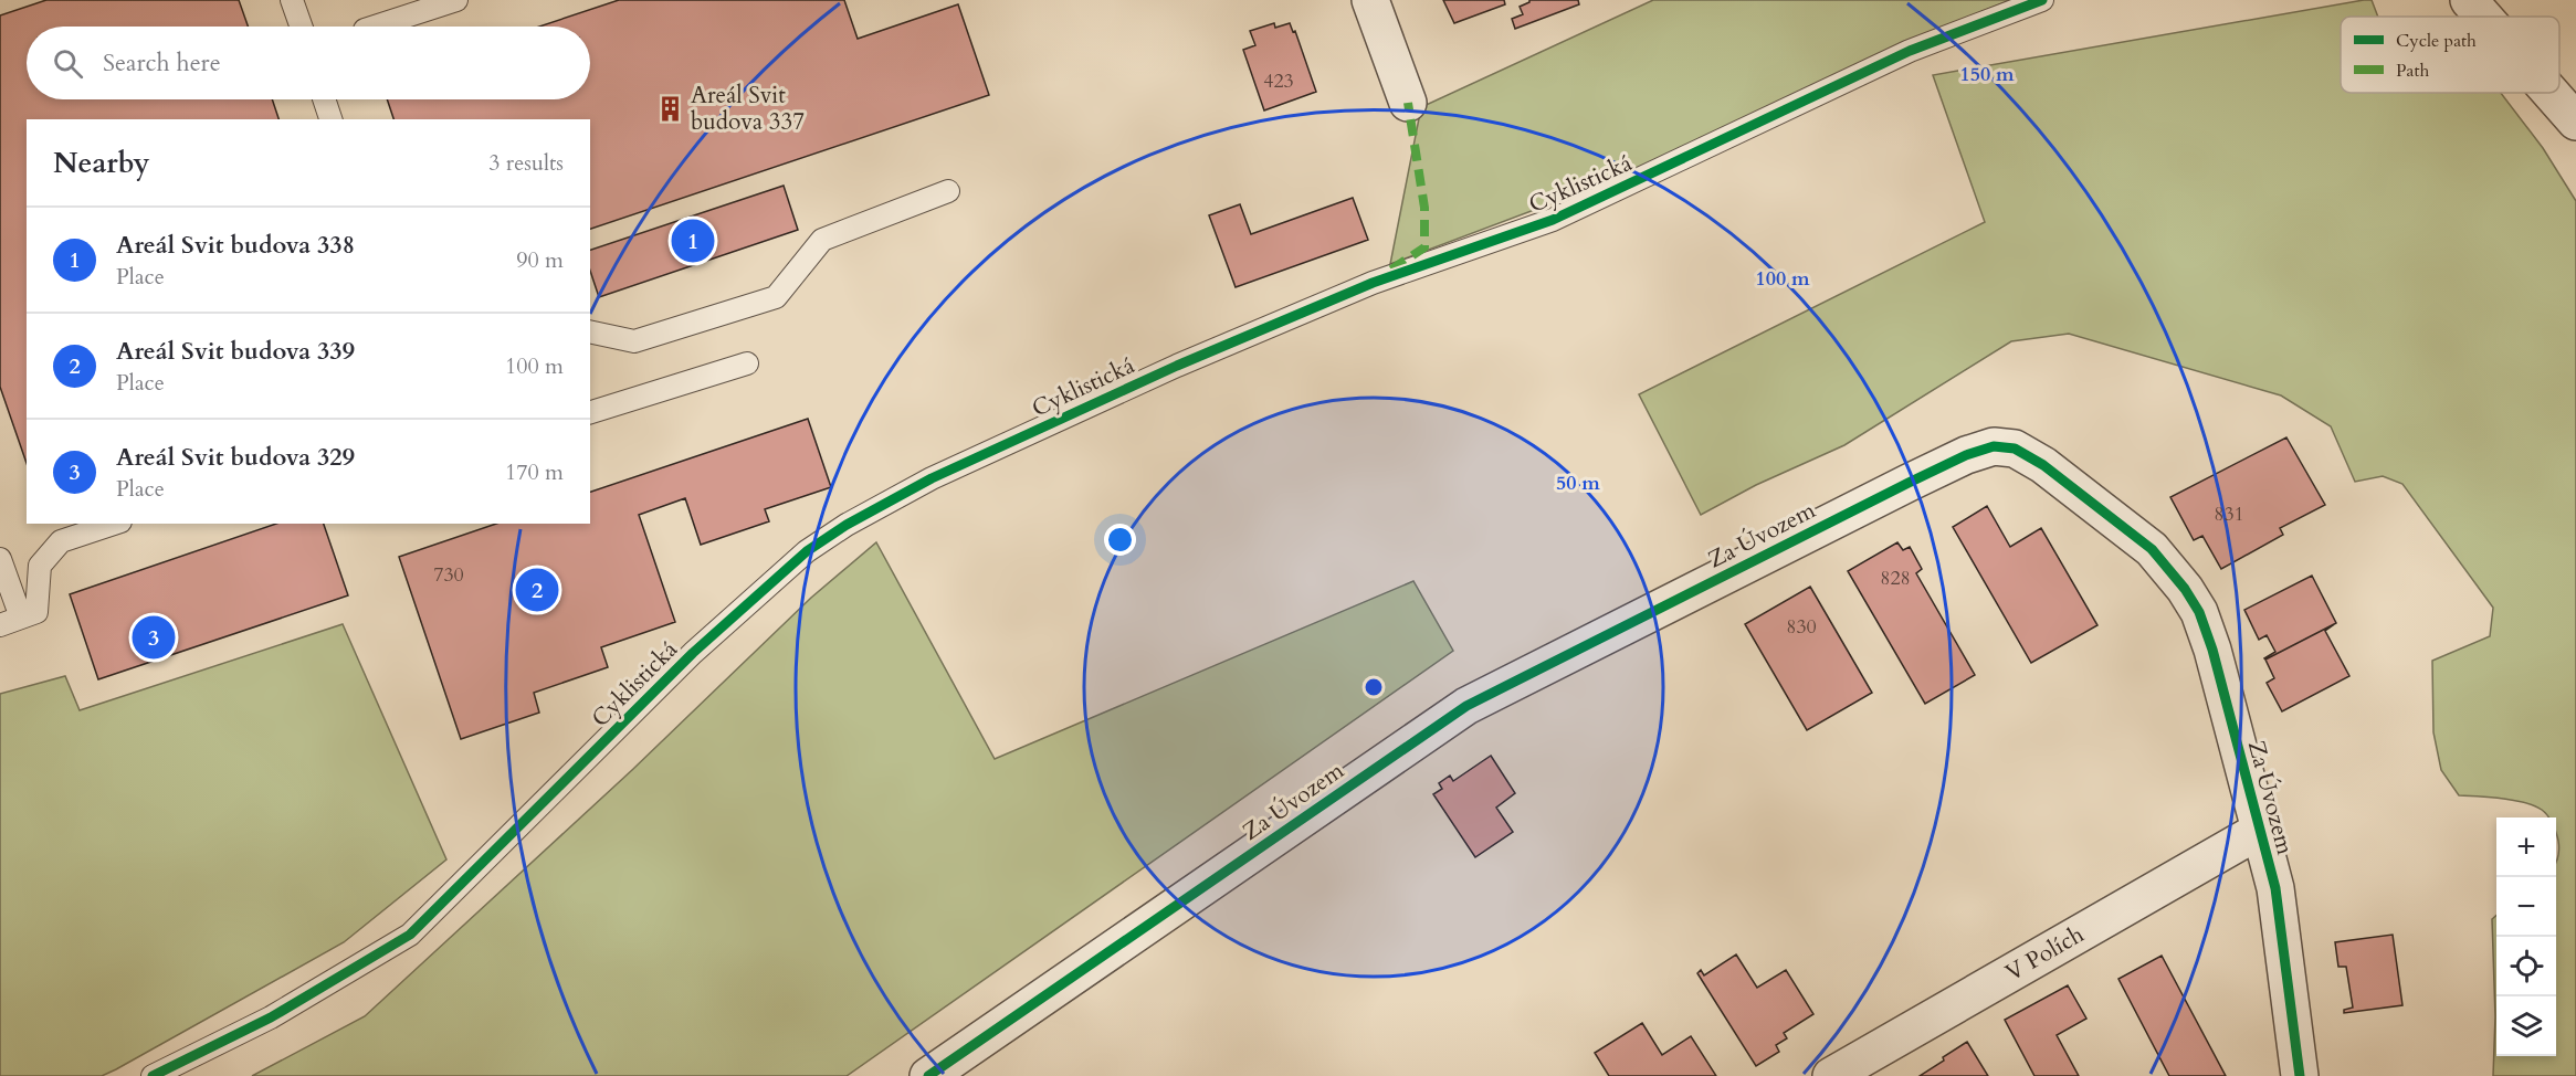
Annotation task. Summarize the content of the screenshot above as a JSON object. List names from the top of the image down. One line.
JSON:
{"streets":{"street":["Za Úvozem","V Polích"],"lane":["Cyklistická"]},"crossings":[["Za Úvozem","V Polích"]],"places":{"building":["Areál Svit budova 337"]},"house_numbers":["423","831","730","828","830"],"legend":["Cycle path","Path"],"page":{"search":"Search here","heading":["Nearby","3 results"],"list":[{"mark":"1","name":"Areál Svit budova 338","note":"Place","value":"90 m"},{"mark":"2","name":"Areál Svit budova 339","note":"Place","value":"100 m"},{"mark":"3","name":"Areál Svit budova 329","note":"Place","value":"170 m"}],"pins":["1","2","3"],"map_buttons":["+","−"]},"rings":["150 m","100 m","50 m"]}
